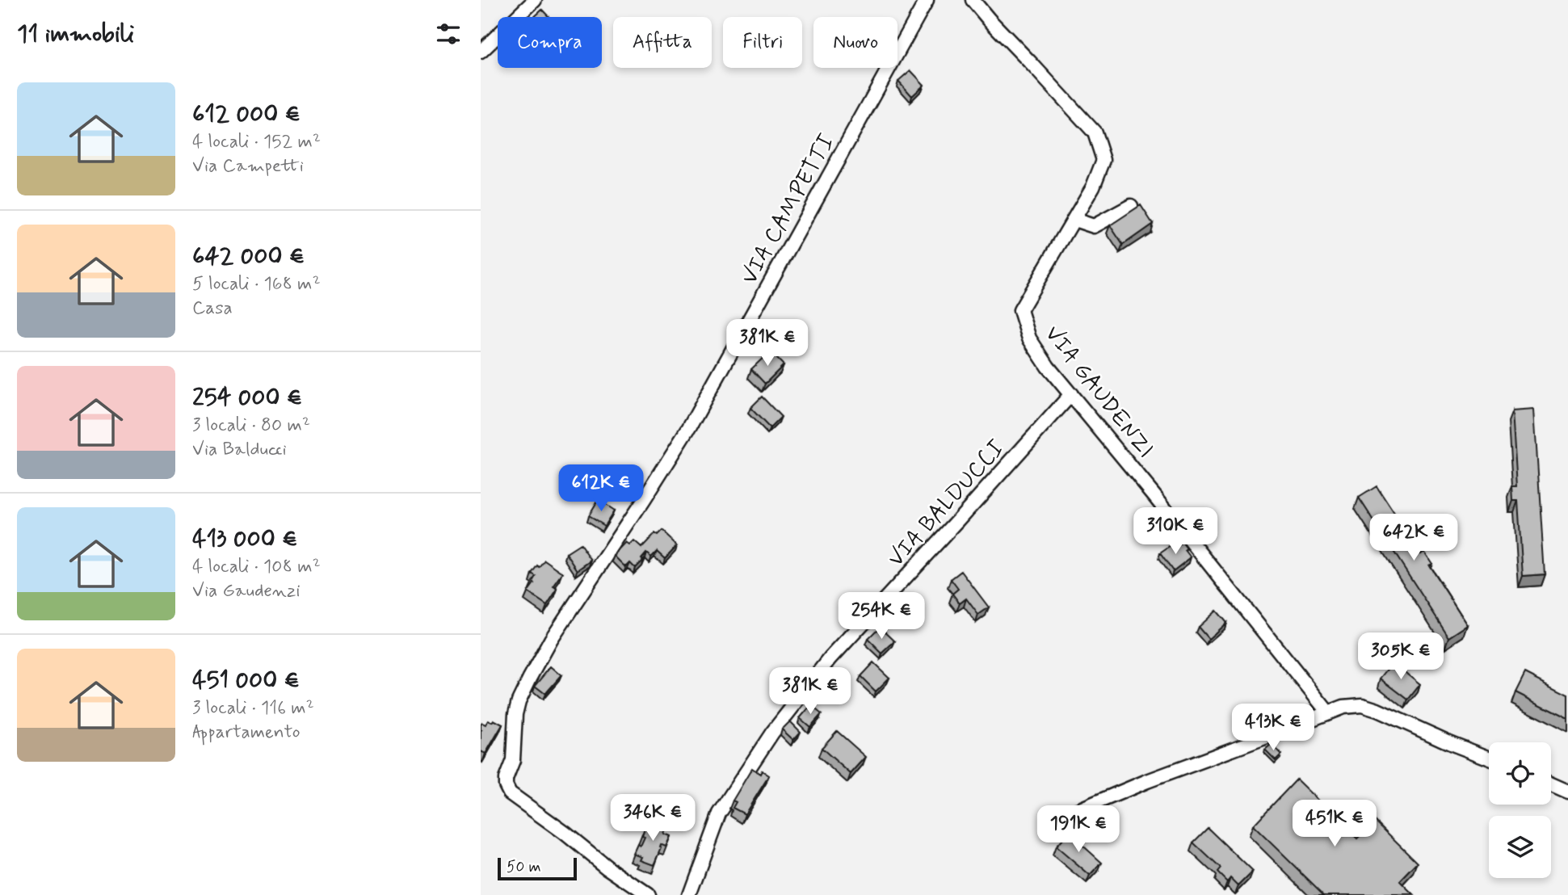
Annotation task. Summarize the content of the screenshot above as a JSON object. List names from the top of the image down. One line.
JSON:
{"streets":{"street":["VIA CAMPETTI","VIA GAUDENZI","VIA BALDUCCI"]},"crossings":[["VIA GAUDENZI","VIA BALDUCCI"]],"scale_bar":"50 m","page":{"heading":"11 immobili","chip":["Compra","Affitta","Filtri","Nuovo"],"list":[{"name":"612 000 €","note":"4 locali · 152 m² · Via Campetti"},{"name":"642 000 €","note":"5 locali · 168 m² · Casa"},{"name":"254 000 €","note":"3 locali · 80 m² · Via Balducci"},{"name":"413 000 €","note":"4 locali · 108 m² · Via Gaudenzi"},{"name":"451 000 €","note":"3 locali · 116 m² · Appartamento"}],"price":["381K €","612K €","310K €","642K €","254K €","305K €","381K €","413K €","346K €","451K €","191K €"],"scale":"50 m"}}
